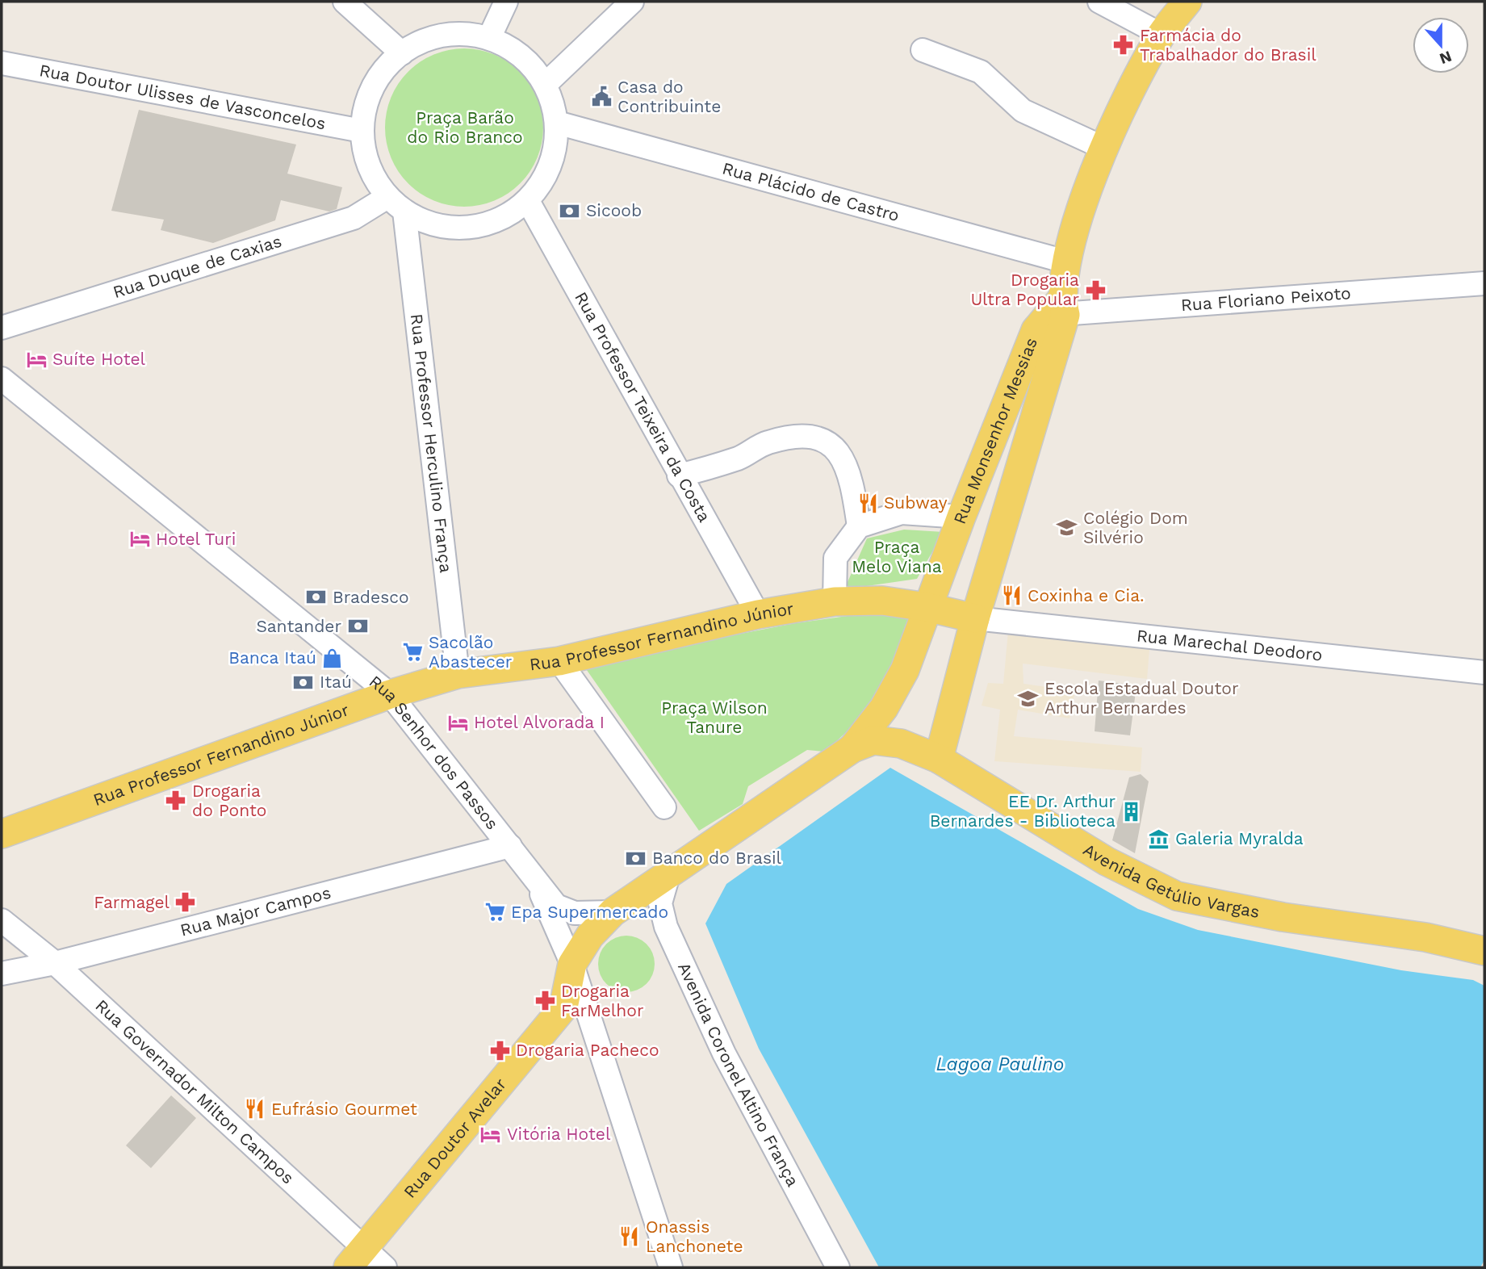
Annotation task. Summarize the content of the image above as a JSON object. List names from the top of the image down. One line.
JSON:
{"streets":{"main road":["Rua Monsenhor Messias","Rua Professor Fernandino Júnior","Avenida Getúlio Vargas","Rua Doutor Avelar"],"street":["Rua Doutor Ulisses de Vasconcelos","Rua Plácido de Castro","Rua Duque de Caxias","Rua Floriano Peixoto","Rua Professor Teixeira da Costa","Rua Professor Herculino França","Rua Marechal Deodoro","Rua Senhor dos Passos","Rua Major Campos","Avenida Coronel Altino França","Rua Governador Milton Campos"]},"crossings":[["Rua Doutor Ulisses de Vasconcelos","Rua Plácido de Castro"],["Rua Doutor Ulisses de Vasconcelos","Rua Duque de Caxias"],["Rua Doutor Ulisses de Vasconcelos","Rua Professor Teixeira da Costa"],["Rua Doutor Ulisses de Vasconcelos","Rua Professor Herculino França"],["Rua Plácido de Castro","Rua Duque de Caxias"],["Rua Plácido de Castro","Rua Professor Teixeira da Costa"],["Rua Plácido de Castro","Rua Monsenhor Messias"],["Rua Plácido de Castro","Rua Professor Herculino França"],["Rua Duque de Caxias","Rua Professor Teixeira da Costa"],["Rua Duque de Caxias","Rua Professor Herculino França"],["Rua Floriano Peixoto","Rua Monsenhor Messias"],["Rua Professor Teixeira da Costa","Rua Professor Herculino França"],["Rua Professor Teixeira da Costa","Rua Professor Fernandino Júnior"],["Rua Monsenhor Messias","Rua Professor Fernandino Júnior"],["Rua Monsenhor Messias","Rua Marechal Deodoro"],["Rua Monsenhor Messias","Avenida Getúlio Vargas"],["Rua Professor Herculino França","Rua Professor Fernandino Júnior"],["Rua Professor Fernandino Júnior","Rua Marechal Deodoro"],["Rua Professor Fernandino Júnior","Rua Senhor dos Passos"],["Rua Senhor dos Passos","Rua Major Campos"],["Rua Senhor dos Passos","Rua Doutor Avelar"],["Rua Major Campos","Rua Governador Milton Campos"],["Rua Governador Milton Campos","Rua Doutor Avelar"]],"water":["Lagoa Paulino"],"parks":["Praça Barão do Rio Branco","Praça Melo Viana","Praça Wilson Tanure"],"places":{"pharmacy":["Farmácia do Trabalhador do Brasil","Drogaria Ultra Popular","Drogaria do Ponto","Farmagel","Drogaria FarMelhor","Drogaria Pacheco"],"public building":["Casa do Contribuinte"],"bank":["Sicoob","Bradesco","Santander","Itaú","Banco do Brasil"],"hotel":["Suíte Hotel","Hotel Turi","Hotel Alvorada I","Vitória Hotel"],"restaurant":["Subway","Coxinha e Cia.","Eufrásio Gourmet","Onassis Lanchonete"],"school or university":["Colégio Dom Silvério","Escola Estadual Doutor Arthur Bernardes"],"supermarket":["Sacolão Abastecer","Epa Supermercado"],"shop":["Banca Itaú"],"building":["EE Dr. Arthur Bernardes - Biblioteca"],"museum":["Galeria Myralda"]},"north":"bottom"}
